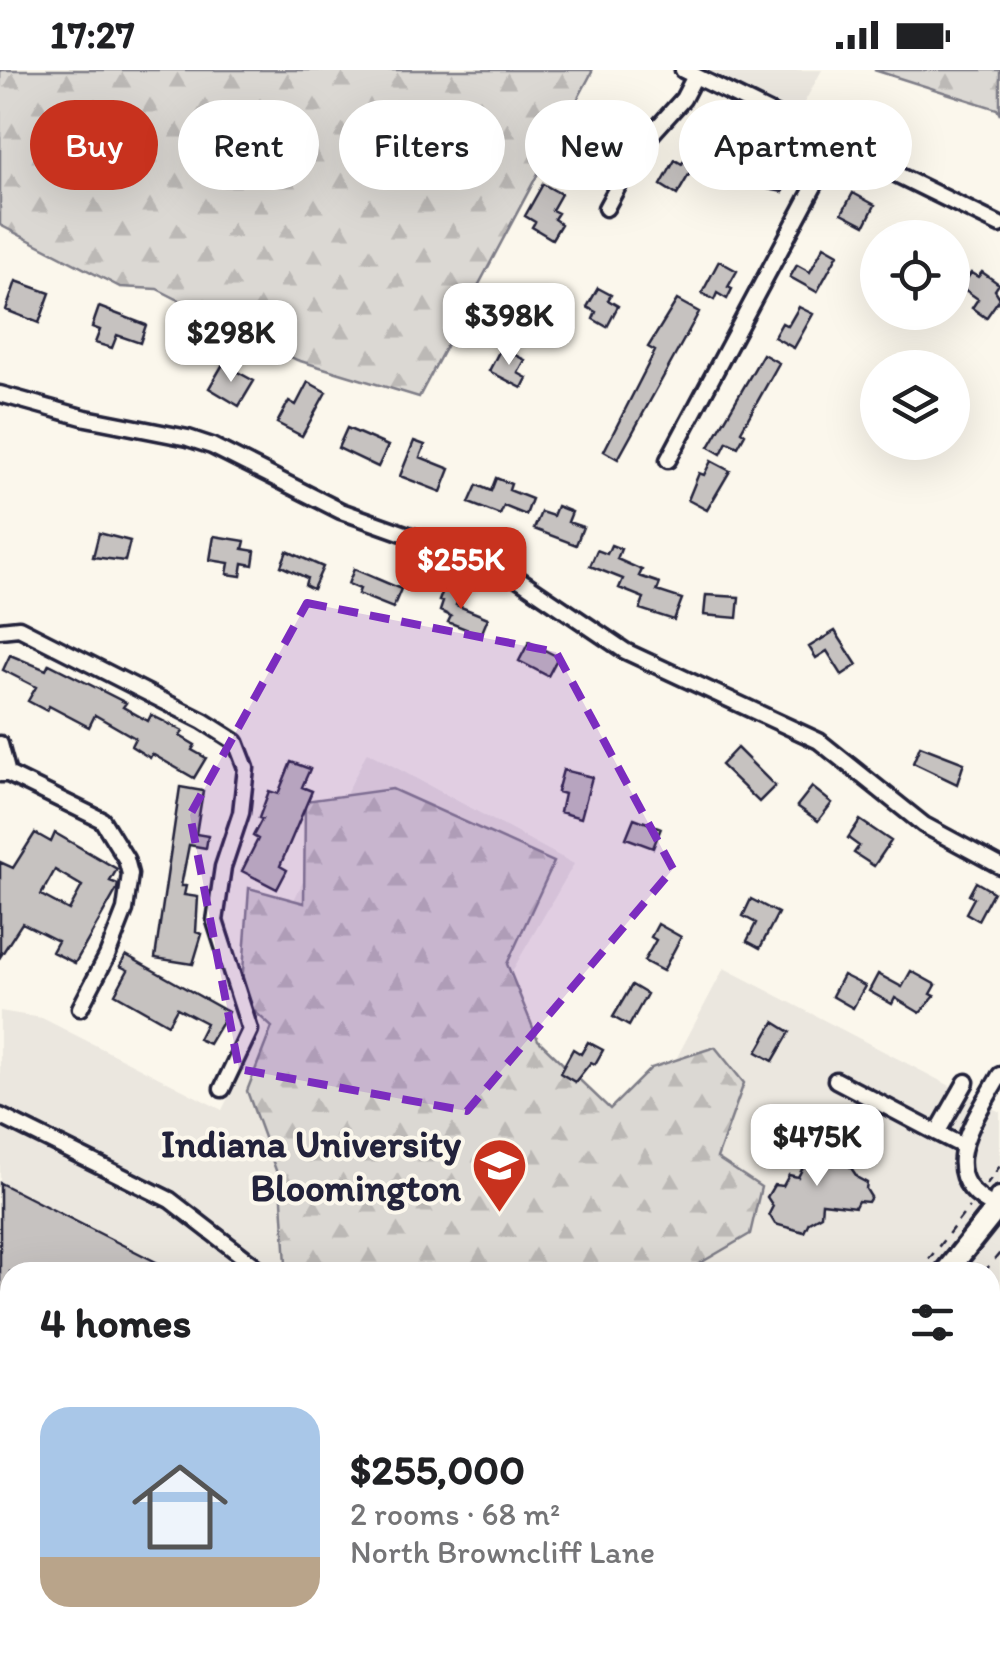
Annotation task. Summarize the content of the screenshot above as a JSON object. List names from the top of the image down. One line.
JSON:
{"places":{"school or university":["Indiana University Bloomington"]},"page":{"status":"17:27","chip":["Buy","Rent","Filters","New","Apartment"],"price":["$398K","$298K","$255K","$475K"],"heading":"4 homes","list":[{"name":"$255,000","note":"2 rooms · 68 m² · North Browncliff Lane"}]}}
